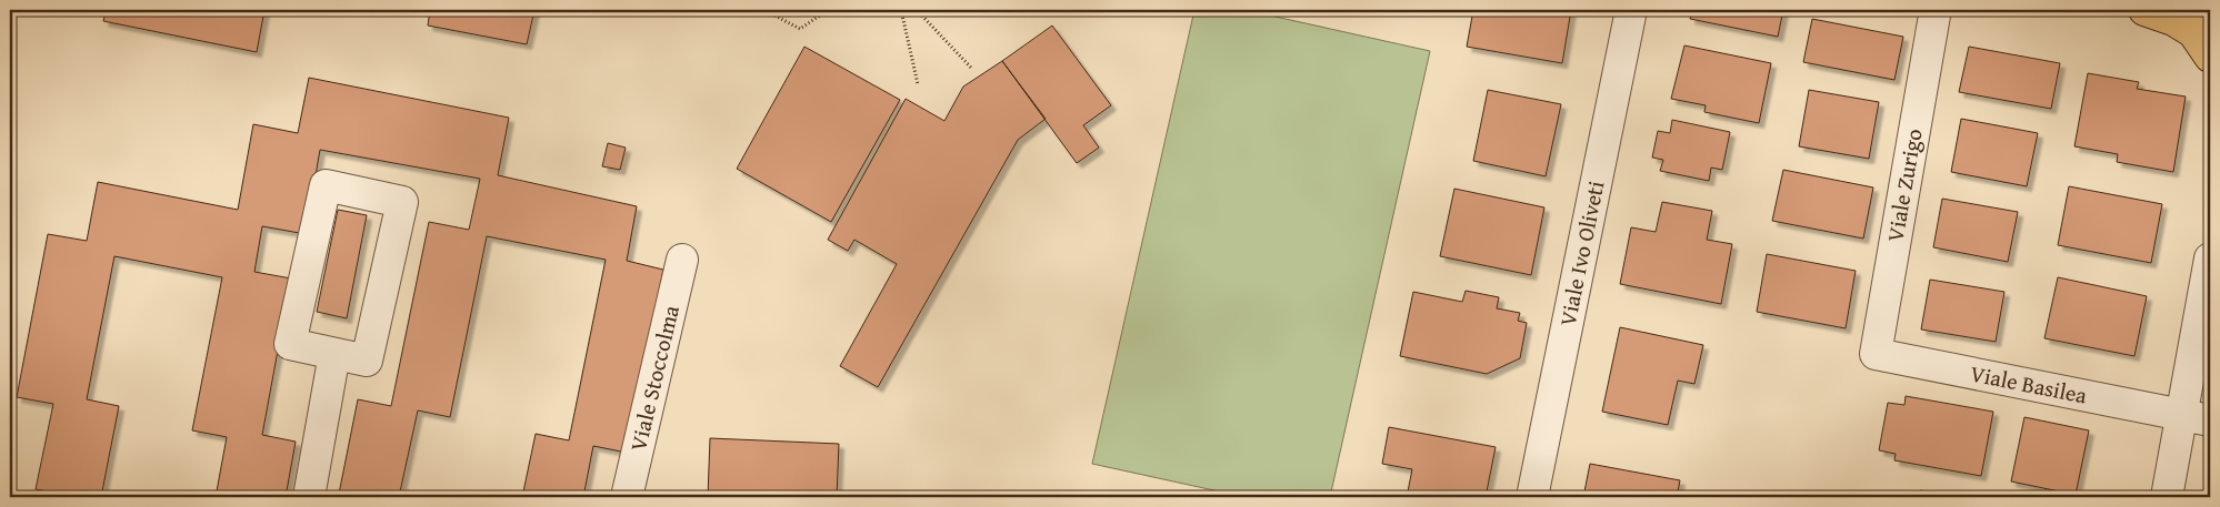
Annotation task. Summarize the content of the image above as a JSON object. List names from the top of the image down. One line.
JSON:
{"streets":{"street":["Viale Zurigo","Viale Ivo Oliveti","Viale Stoccolma","Viale Basilea"]},"crossings":[["Viale Zurigo","Viale Basilea"]]}
